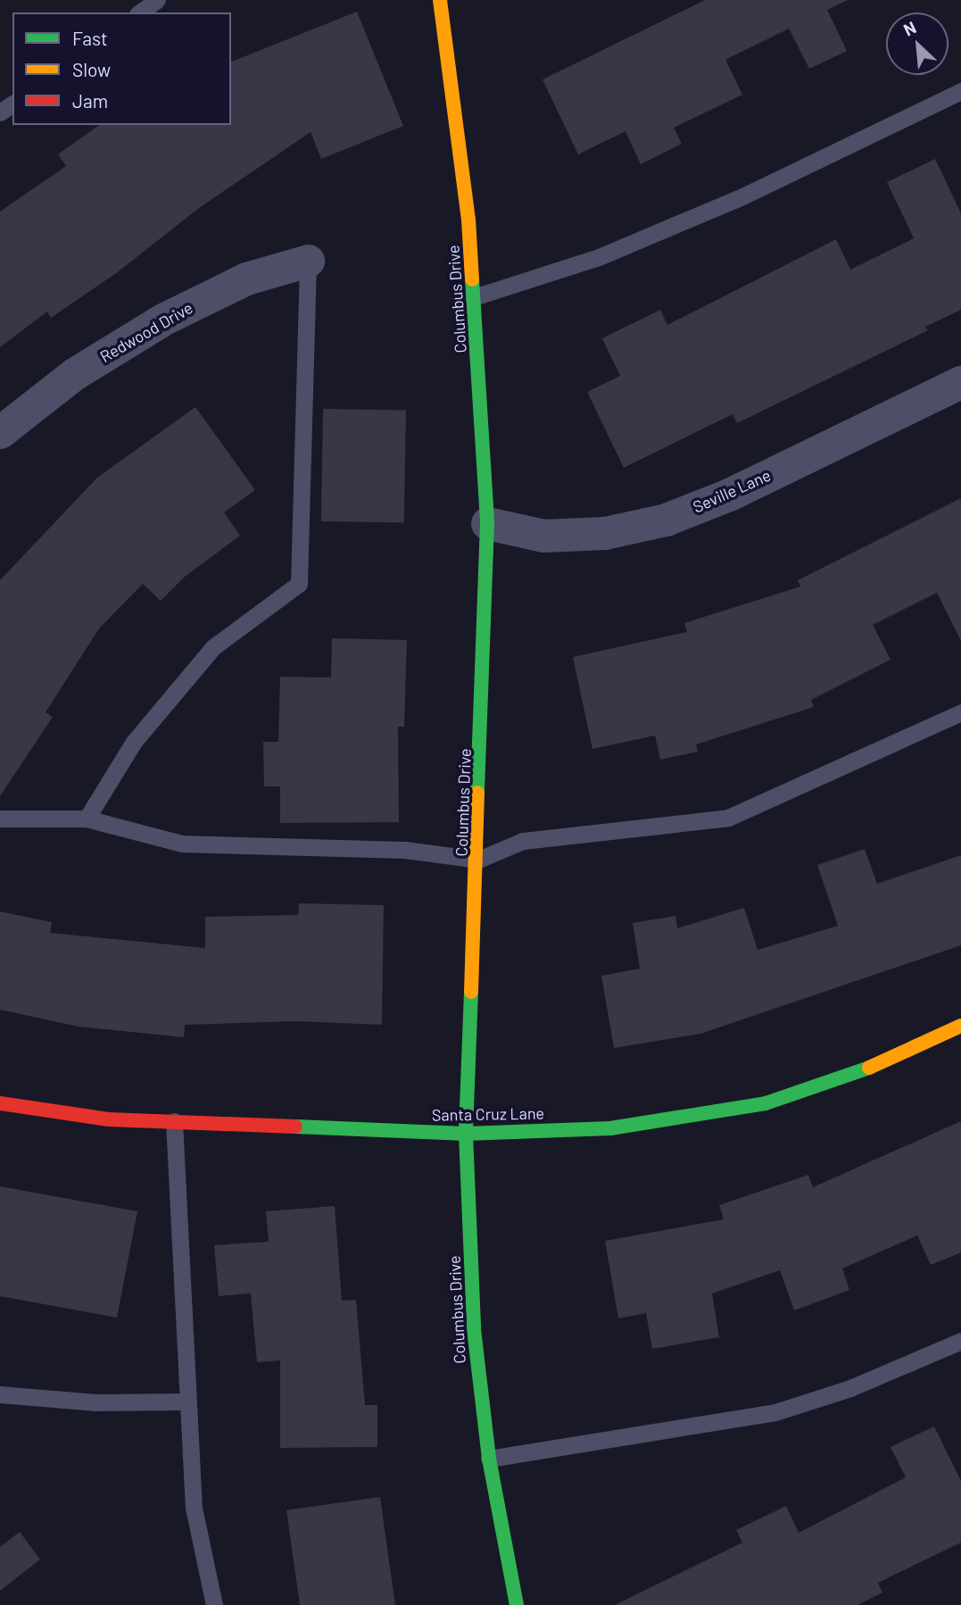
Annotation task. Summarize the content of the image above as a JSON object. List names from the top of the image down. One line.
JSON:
{"streets":{"street":["Columbus Drive","Redwood Drive","Seville Lane","Santa Cruz Lane"]},"crossings":[["Columbus Drive","Seville Lane"],["Columbus Drive","Santa Cruz Lane"]],"legend":["Fast","Slow","Jam"],"north":"top left"}
